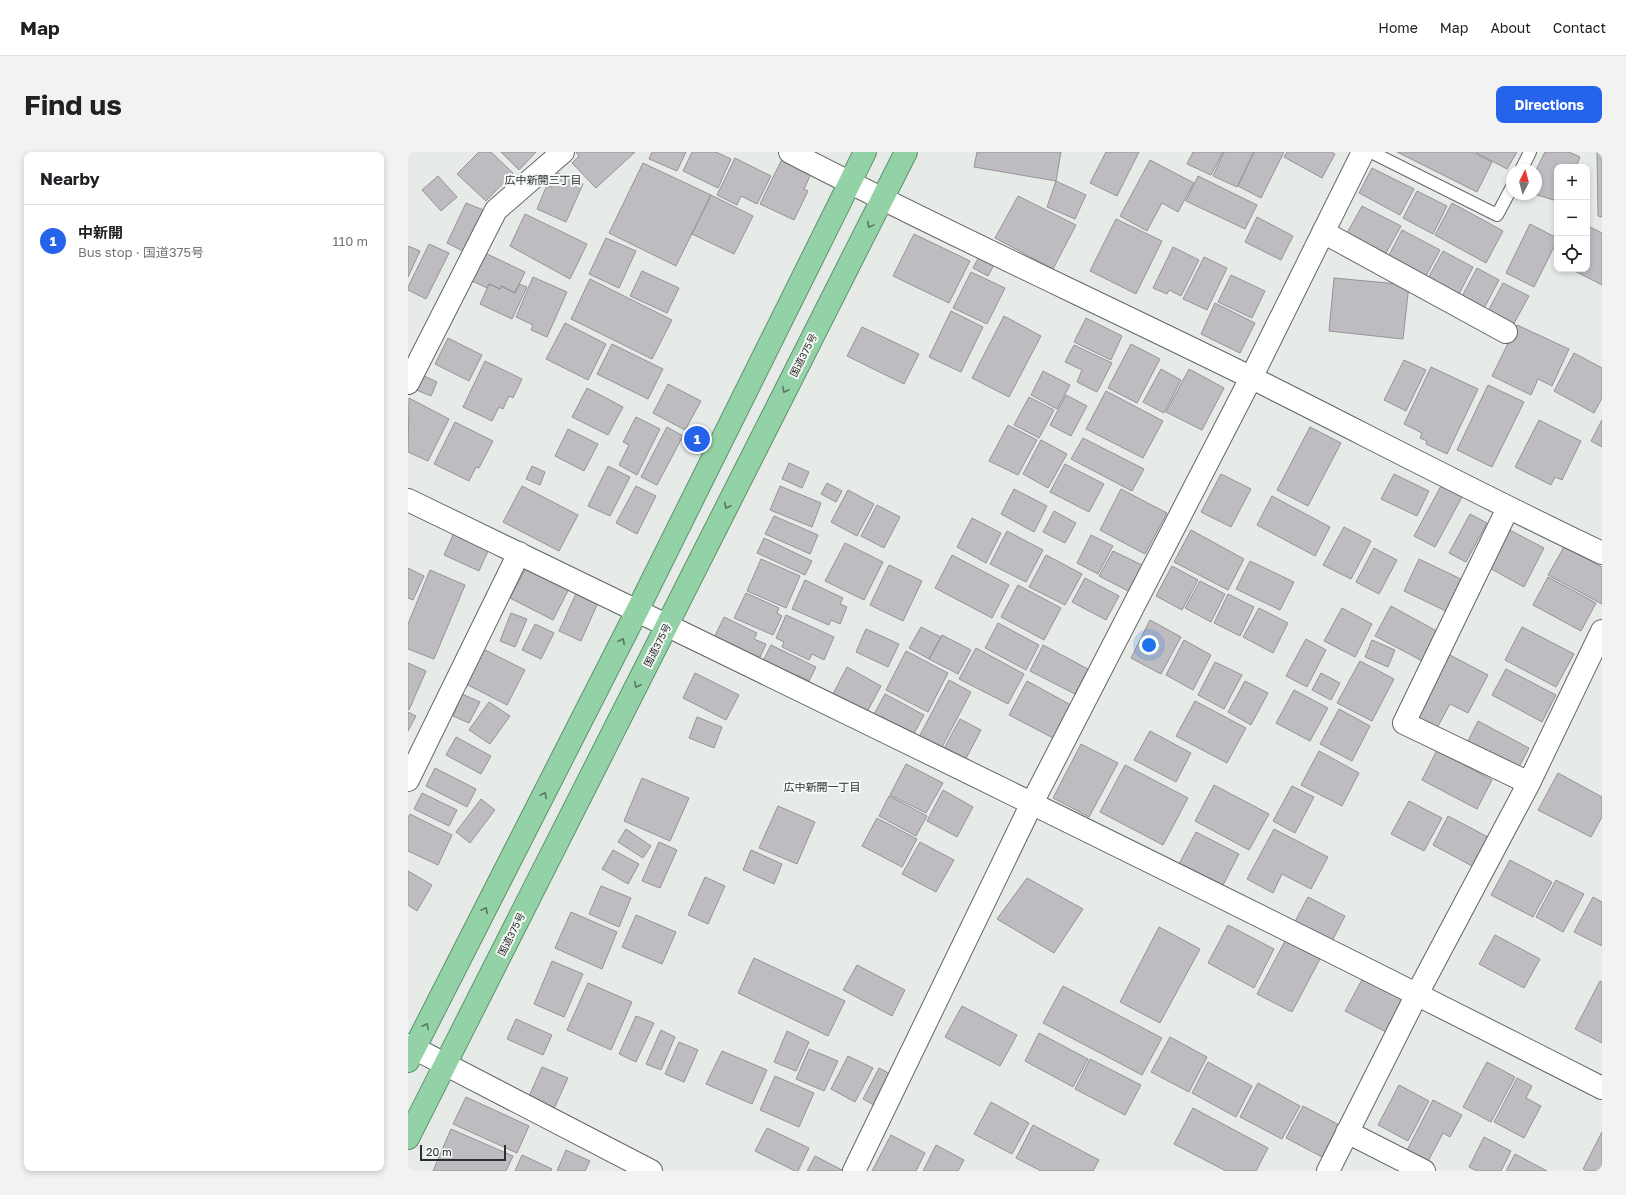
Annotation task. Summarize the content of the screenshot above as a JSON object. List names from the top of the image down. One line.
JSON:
{"streets":{"highway":["国道375号"]},"districts":["広中新開三丁目","広中新開一丁目"],"scale_bar":"20 m","north":"top","page":{"header":"Map","nav":["Home","Map","About","Contact"],"buttons":"Directions","title":"Find us","heading":"Nearby","map_buttons":["+","−"],"list":[{"mark":"1","name":"中新開","note":"Bus stop · 国道375号","value":"110 m"}],"pins":"1","scale":"20 m"}}
